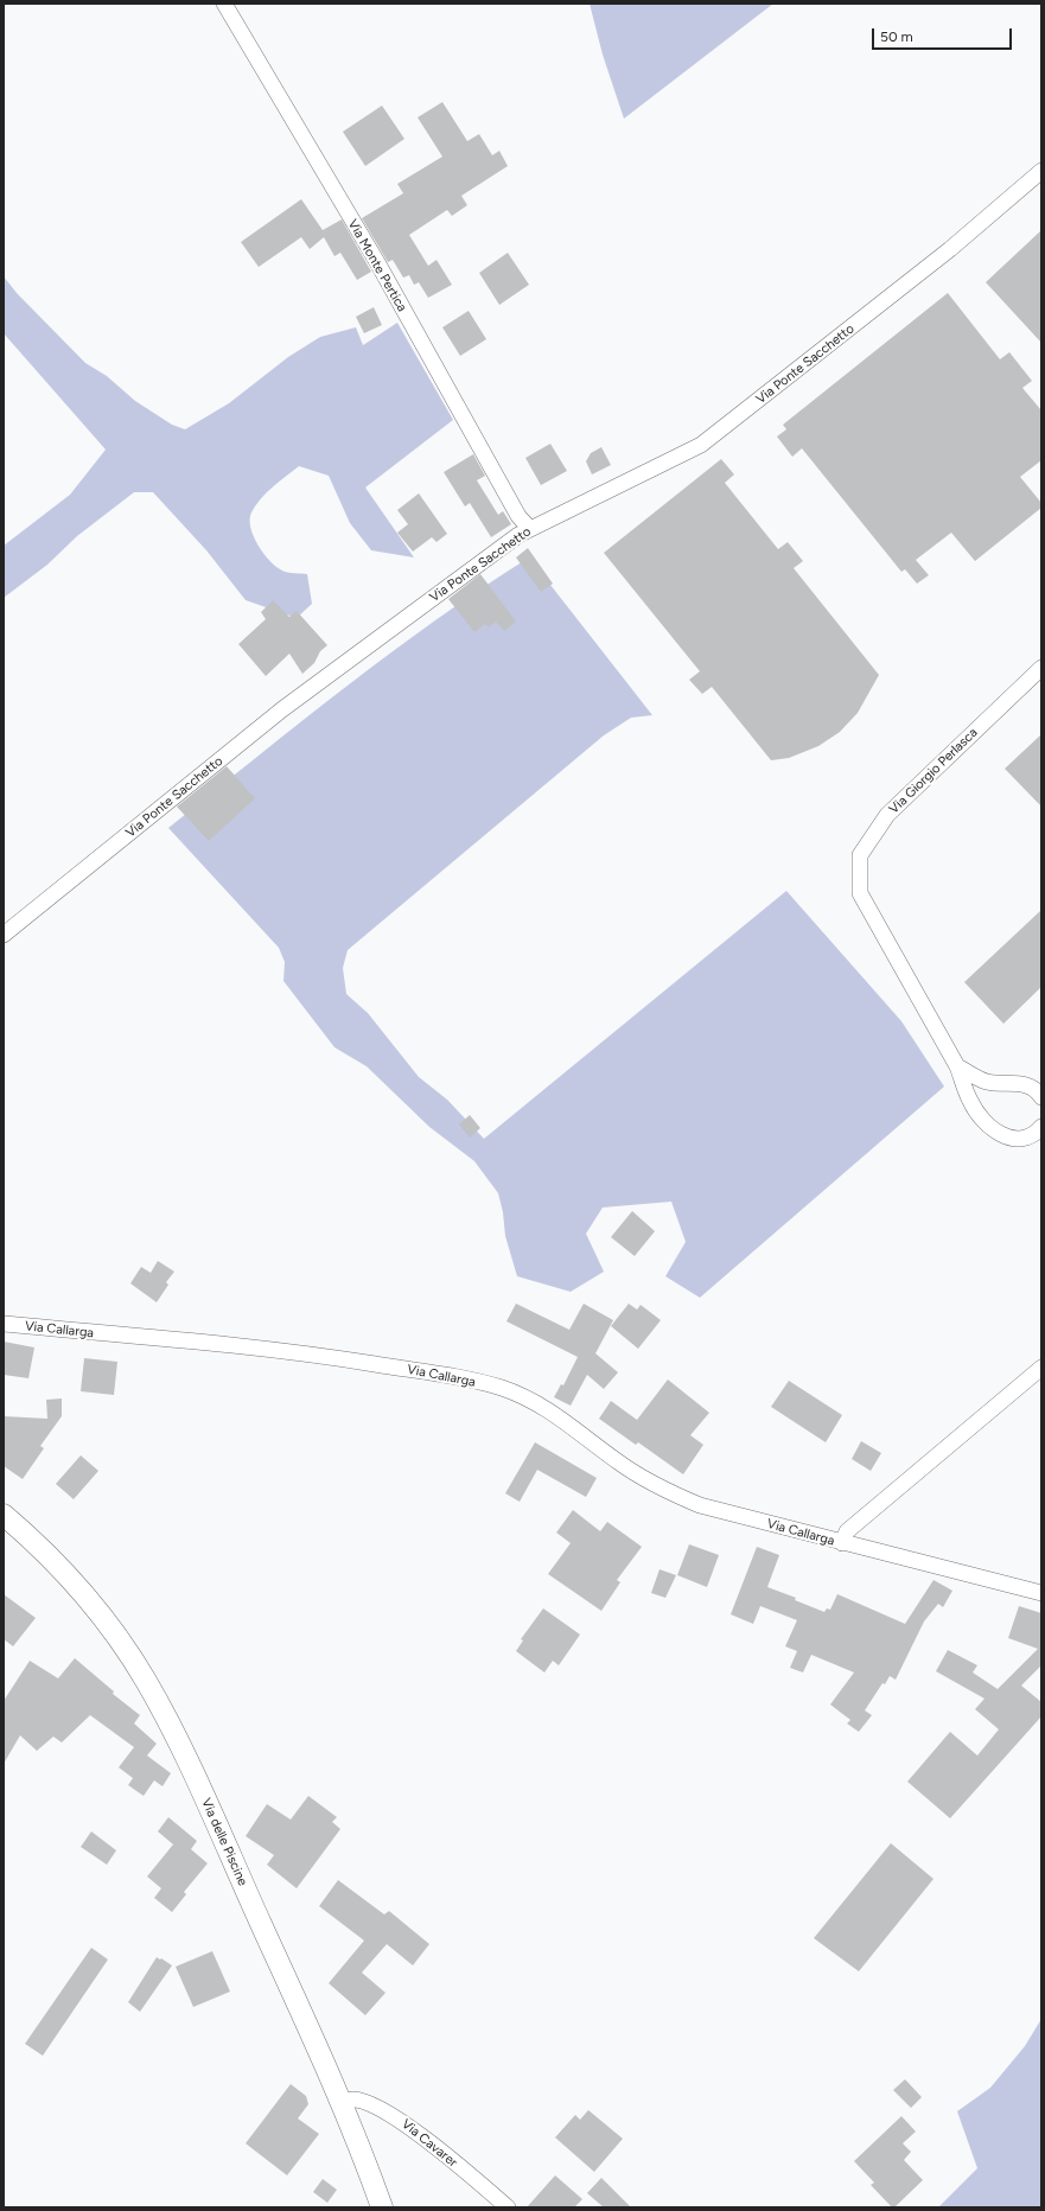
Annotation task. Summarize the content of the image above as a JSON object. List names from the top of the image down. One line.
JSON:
{"streets":{"street":["Via Monte Pertica","Via Ponte Sacchetto","Via Giorgio Perlasca","Via Callarga","Via delle Piscine","Via Cavarer"]},"crossings":[["Via Monte Pertica","Via Ponte Sacchetto"],["Via delle Piscine","Via Cavarer"]],"scale_bar":"50 m"}
